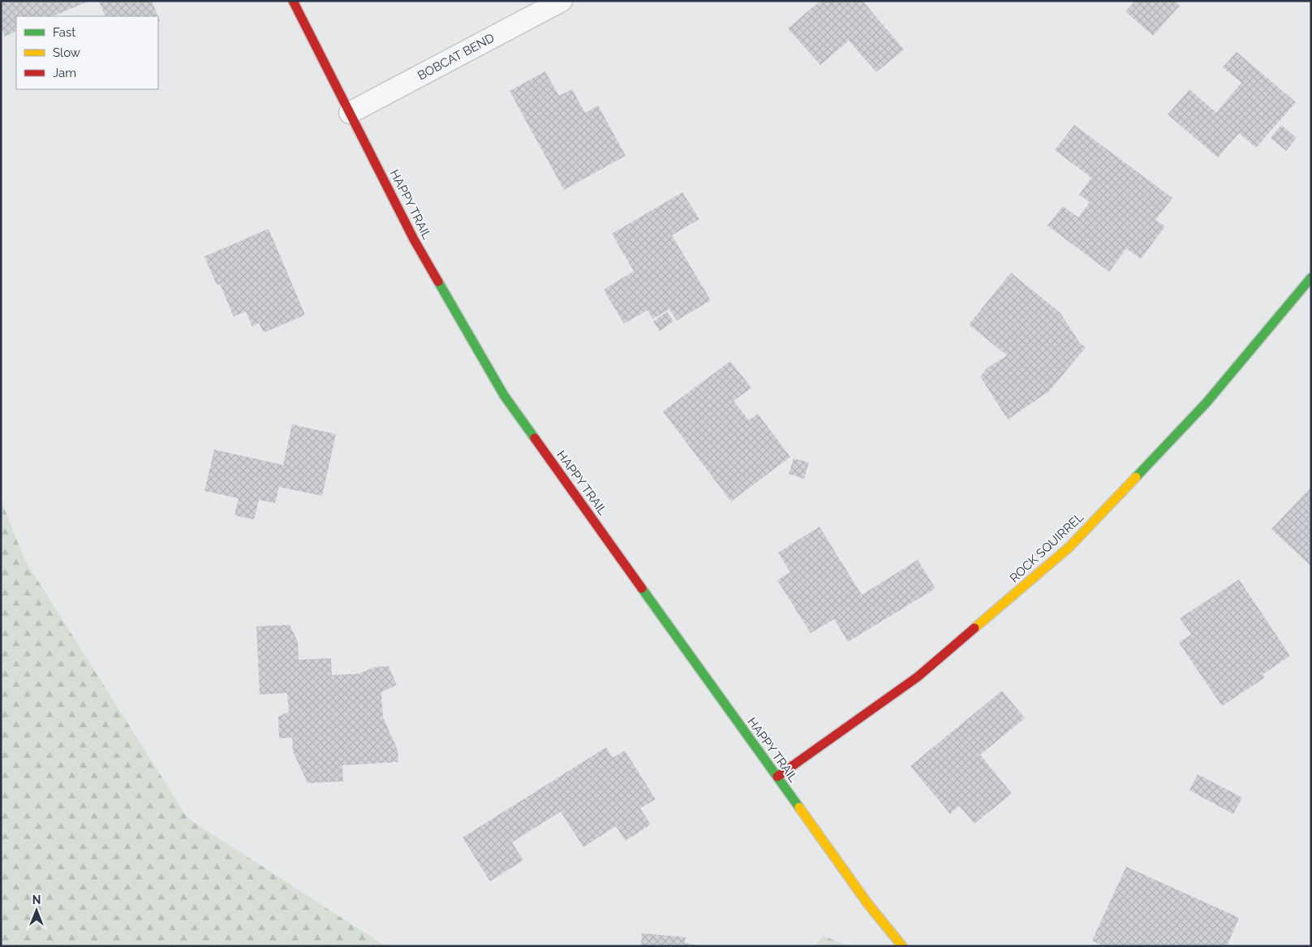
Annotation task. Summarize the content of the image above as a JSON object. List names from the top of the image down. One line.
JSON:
{"streets":{"street":["BOBCAT BEND","HAPPY TRAIL","ROCK SQUIRREL"]},"crossings":[["BOBCAT BEND","HAPPY TRAIL"],["HAPPY TRAIL","ROCK SQUIRREL"]],"legend":["Fast","Slow","Jam"],"north":"top"}
